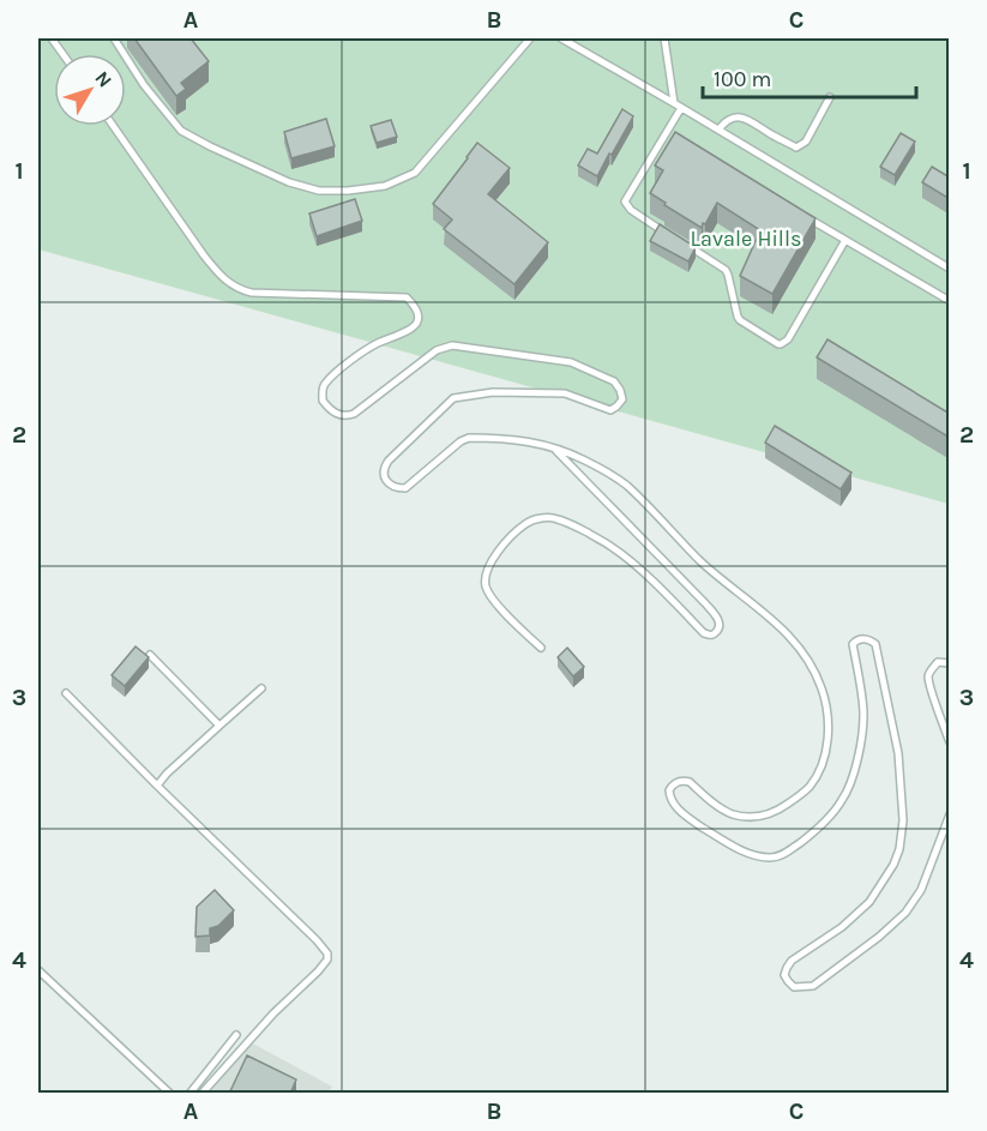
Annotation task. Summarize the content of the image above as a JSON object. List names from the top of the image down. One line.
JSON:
{"parks":["Lavale Hills"],"scale_bar":"100 m","north":"top right","grid":{"columns":["A","B","C"],"rows":["1","2","3","4"]}}
